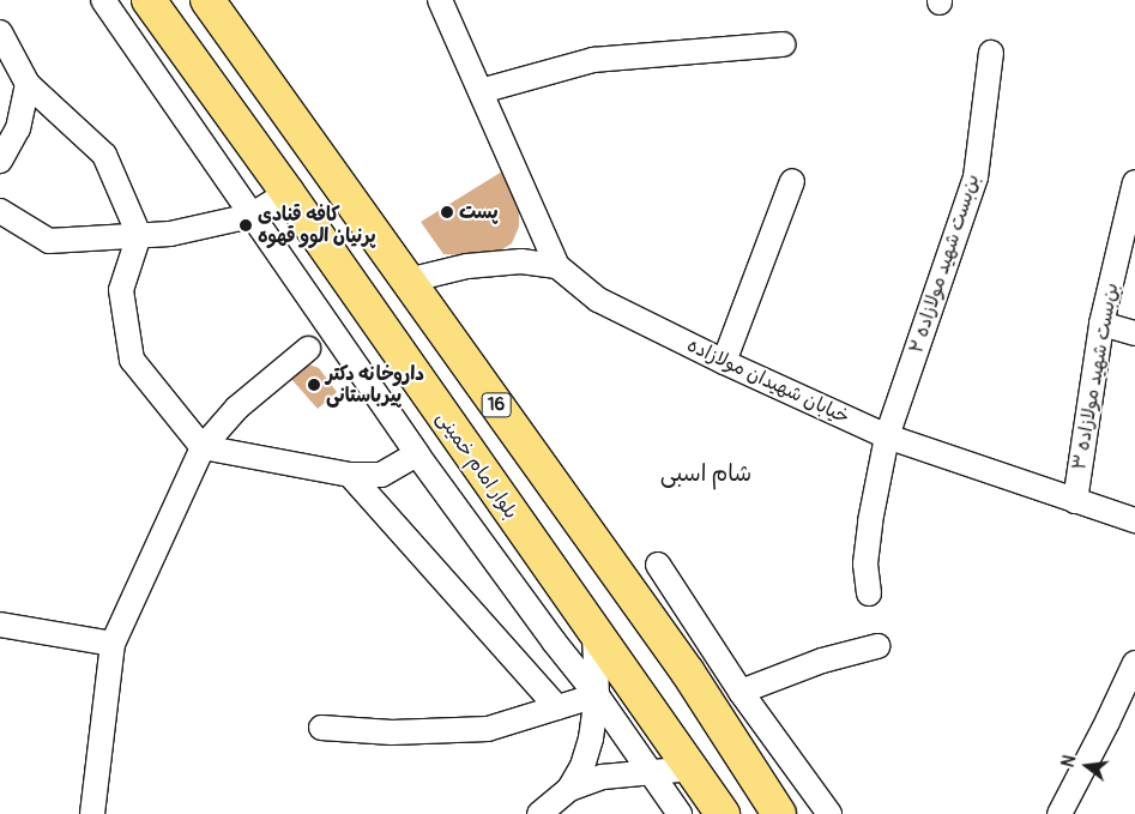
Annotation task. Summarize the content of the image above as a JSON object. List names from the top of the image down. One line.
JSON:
{"streets":{"highway":["16","بلوار امام خمینی"],"street":["بن‌بست شهید مولازاده ۲","بن‌بست شهید مولازاده ۳","خیابان شهیدان مولازاده"]},"crossings":[["بن‌بست شهید مولازاده ۲","خیابان شهیدان مولازاده"],["بن‌بست شهید مولازاده ۳","خیابان شهیدان مولازاده"]],"districts":["شام اسبی"],"places":["پست","کافه قنادی پرنیان الوو قهوه","داروخانه دکتر پیرباستانی"],"north":"left"}
